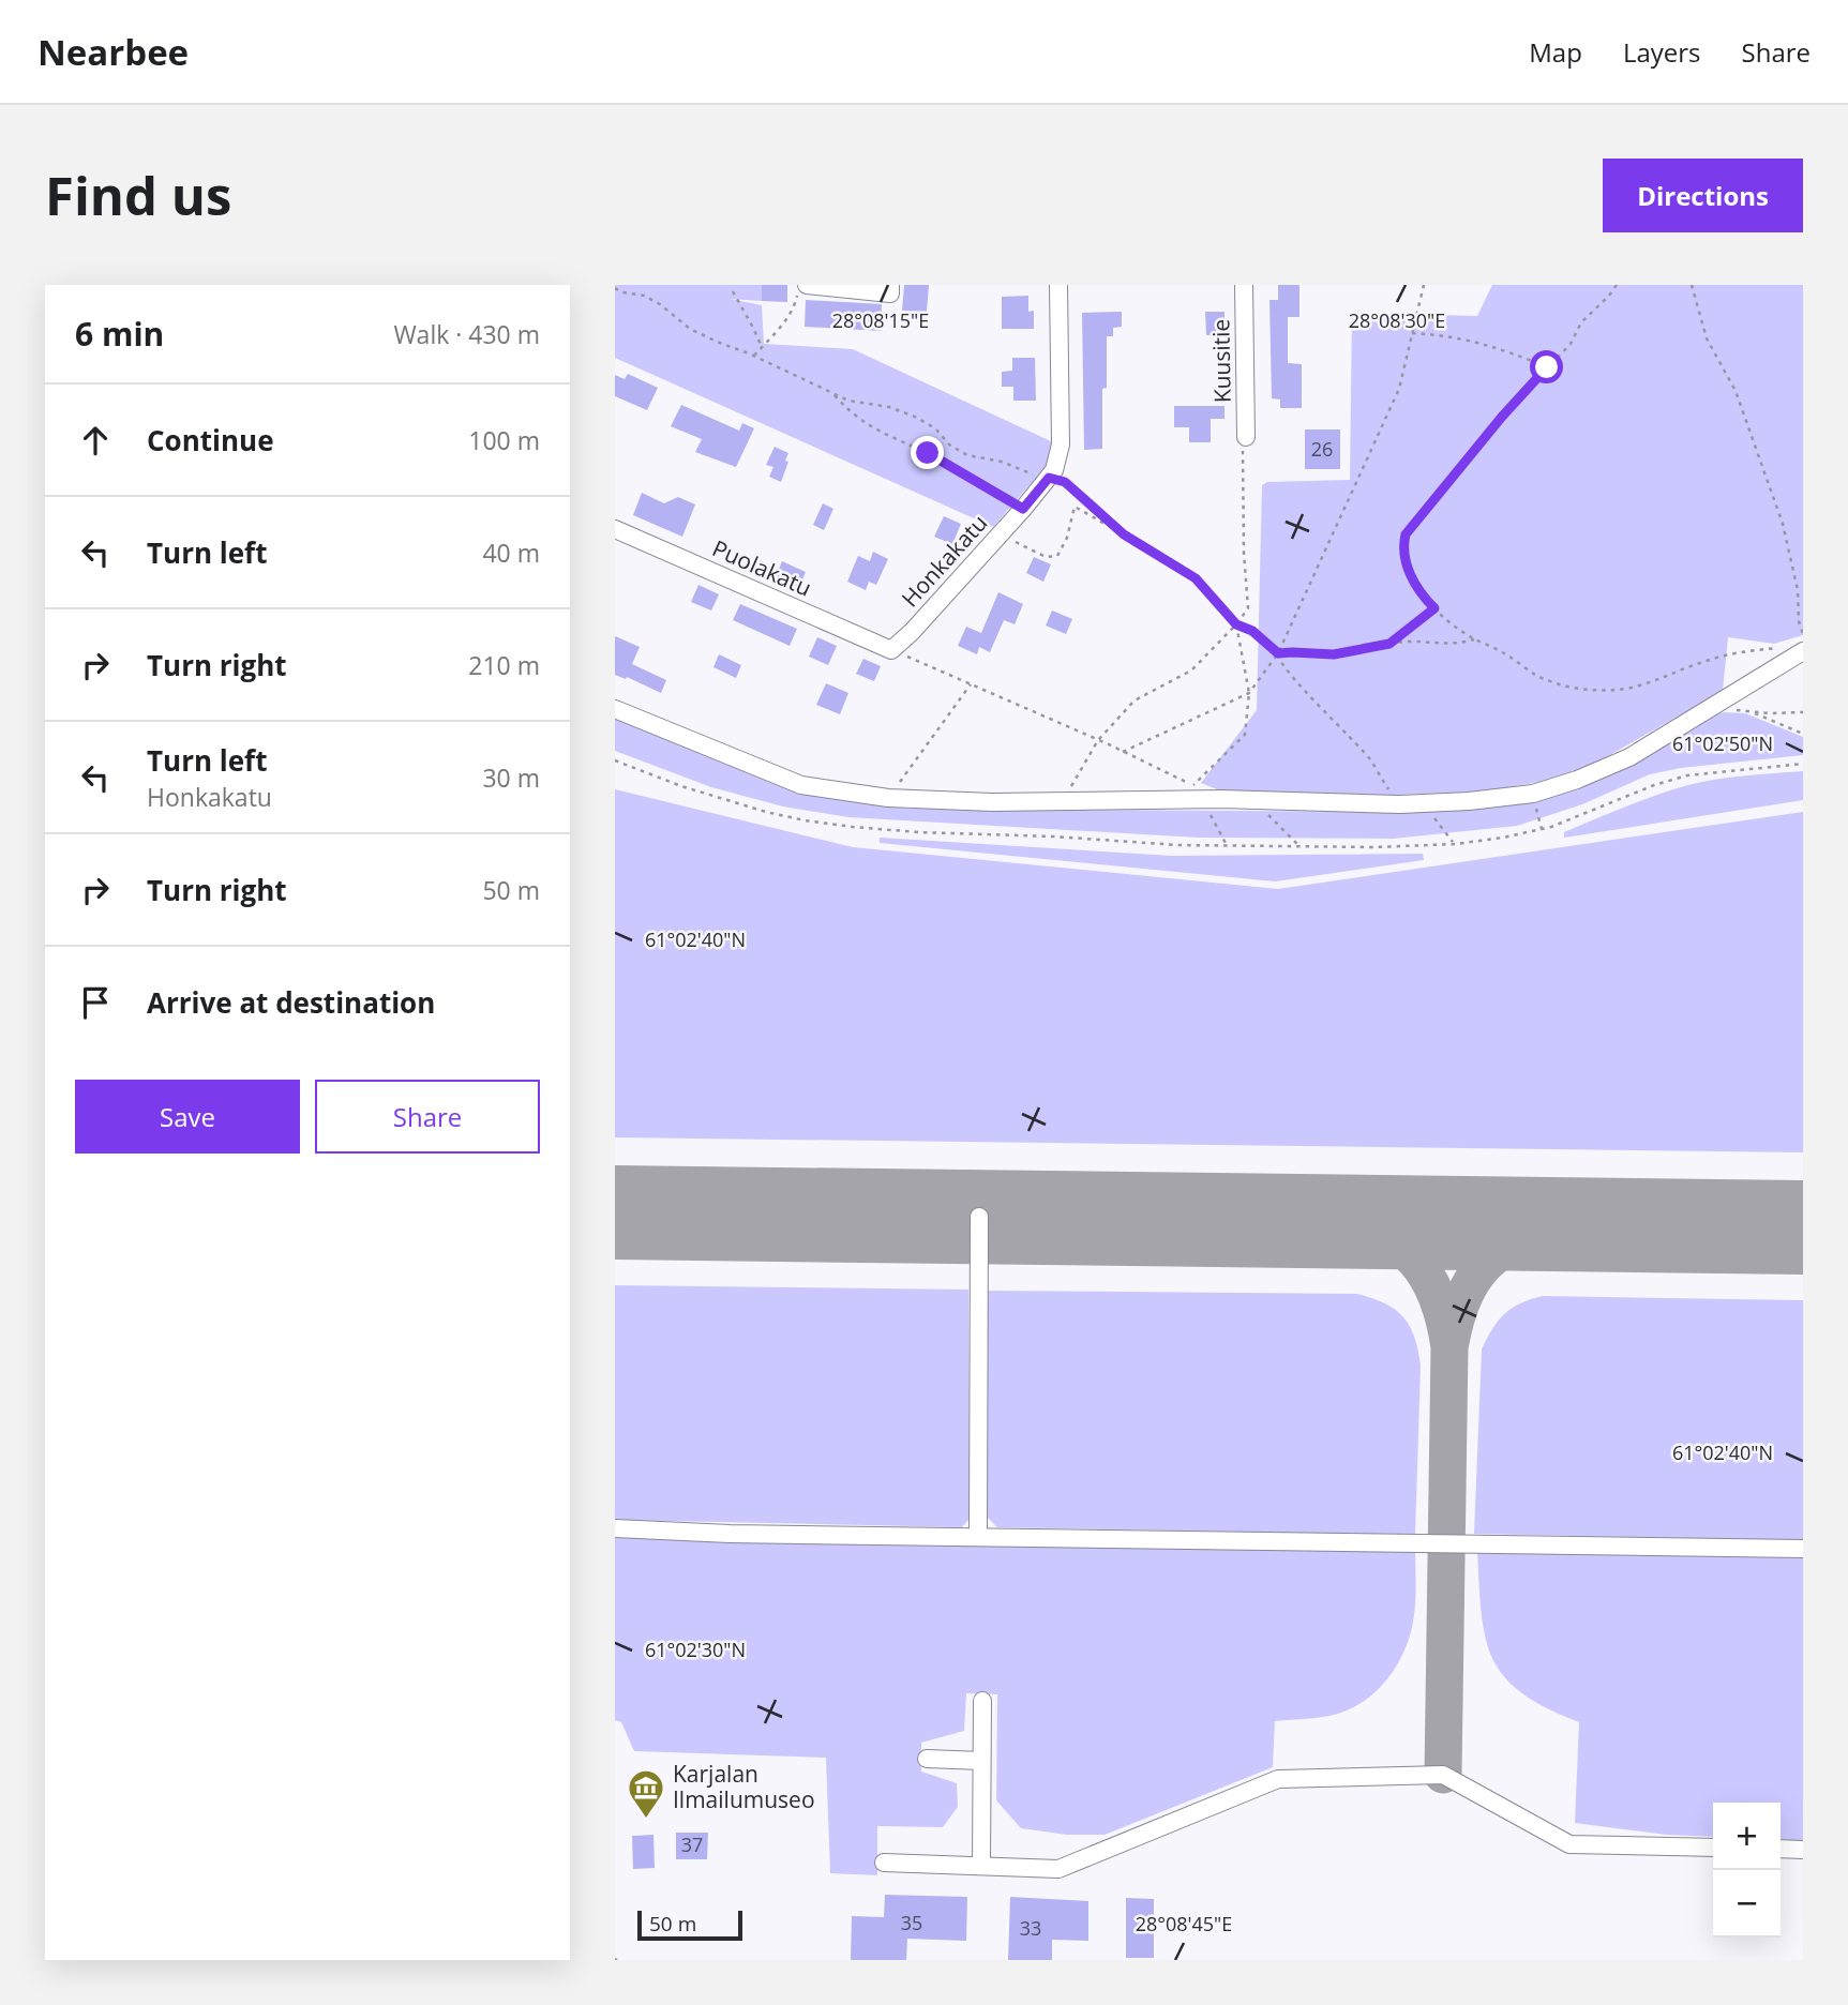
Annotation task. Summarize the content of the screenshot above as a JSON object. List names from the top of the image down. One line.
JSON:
{"streets":{"street":["Kuusitie","Honkakatu","Puolakatu"]},"crossings":[["Honkakatu","Puolakatu"]],"places":{"museum":["Karjalan Ilmailumuseo"]},"house_numbers":["26","37","35","33"],"scale_bar":"50 m","page":{"header":"Nearbee","nav":["Map","Layers","Share"],"buttons":["Directions",["Save","Share"]],"title":"Find us","heading":["6 min","Walk · 430 m"],"list":[["Continue","100 m"],["Turn left","40 m"],["Turn right","210 m"],["Turn left","Honkakatu","30 m"],["Turn right","50 m"],"Arrive at destination"],"map_buttons":["+","−"],"scale":"50 m"},"coordinates":["28°08'15\"E","28°08'30\"E","61°02'50\"N","61°02'40\"N","61°02'30\"N","28°08'45\"E"]}
